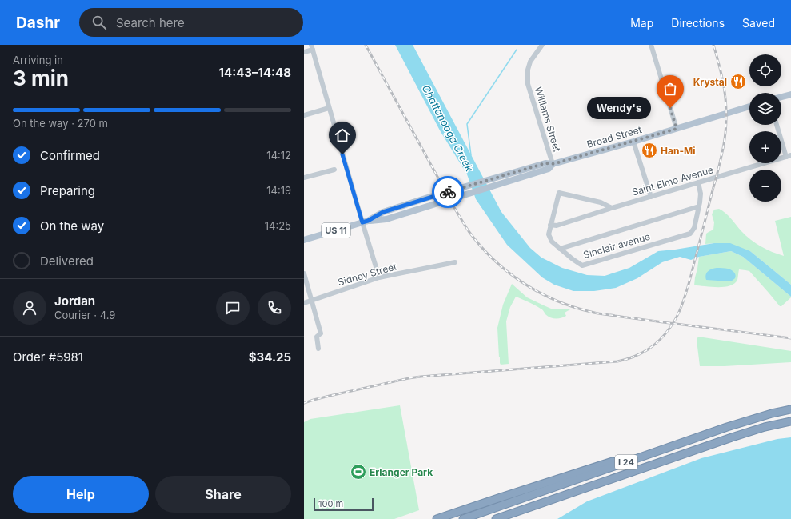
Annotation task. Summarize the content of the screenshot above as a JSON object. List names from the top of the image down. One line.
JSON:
{"streets":{"highway":["I 24"],"main road":["Broad Street","US 11"],"street":["Williams Street","Saint Elmo Avenue","Sinclair avenue","Sidney Street"]},"crossings":[["Williams Street","Broad Street"],["Saint Elmo Avenue","Sinclair avenue"]],"water":["Chattanooga Creek"],"places":{"restaurant":["Krystal","Han-Mi"],"other":["Wendy's"],"sports":["Erlanger Park"]},"scale_bar":"100 m","page":{"header":"Dashr","search":"Search here","nav":["Map","Directions","Saved"],"heading":["3 min","Arriving in","14:43–14:48"],"panel":["Jordan","Courier · 4.9","Order #5981","$34.25"],"map_buttons":["+","−"],"bubble":"Wendy's","bar":"On the way · 270 m","list":[["Confirmed","14:12"],["Preparing","14:19"],["On the way","14:25"],"Delivered"],"buttons":["Help","Share"],"scale":"100 m"}}
